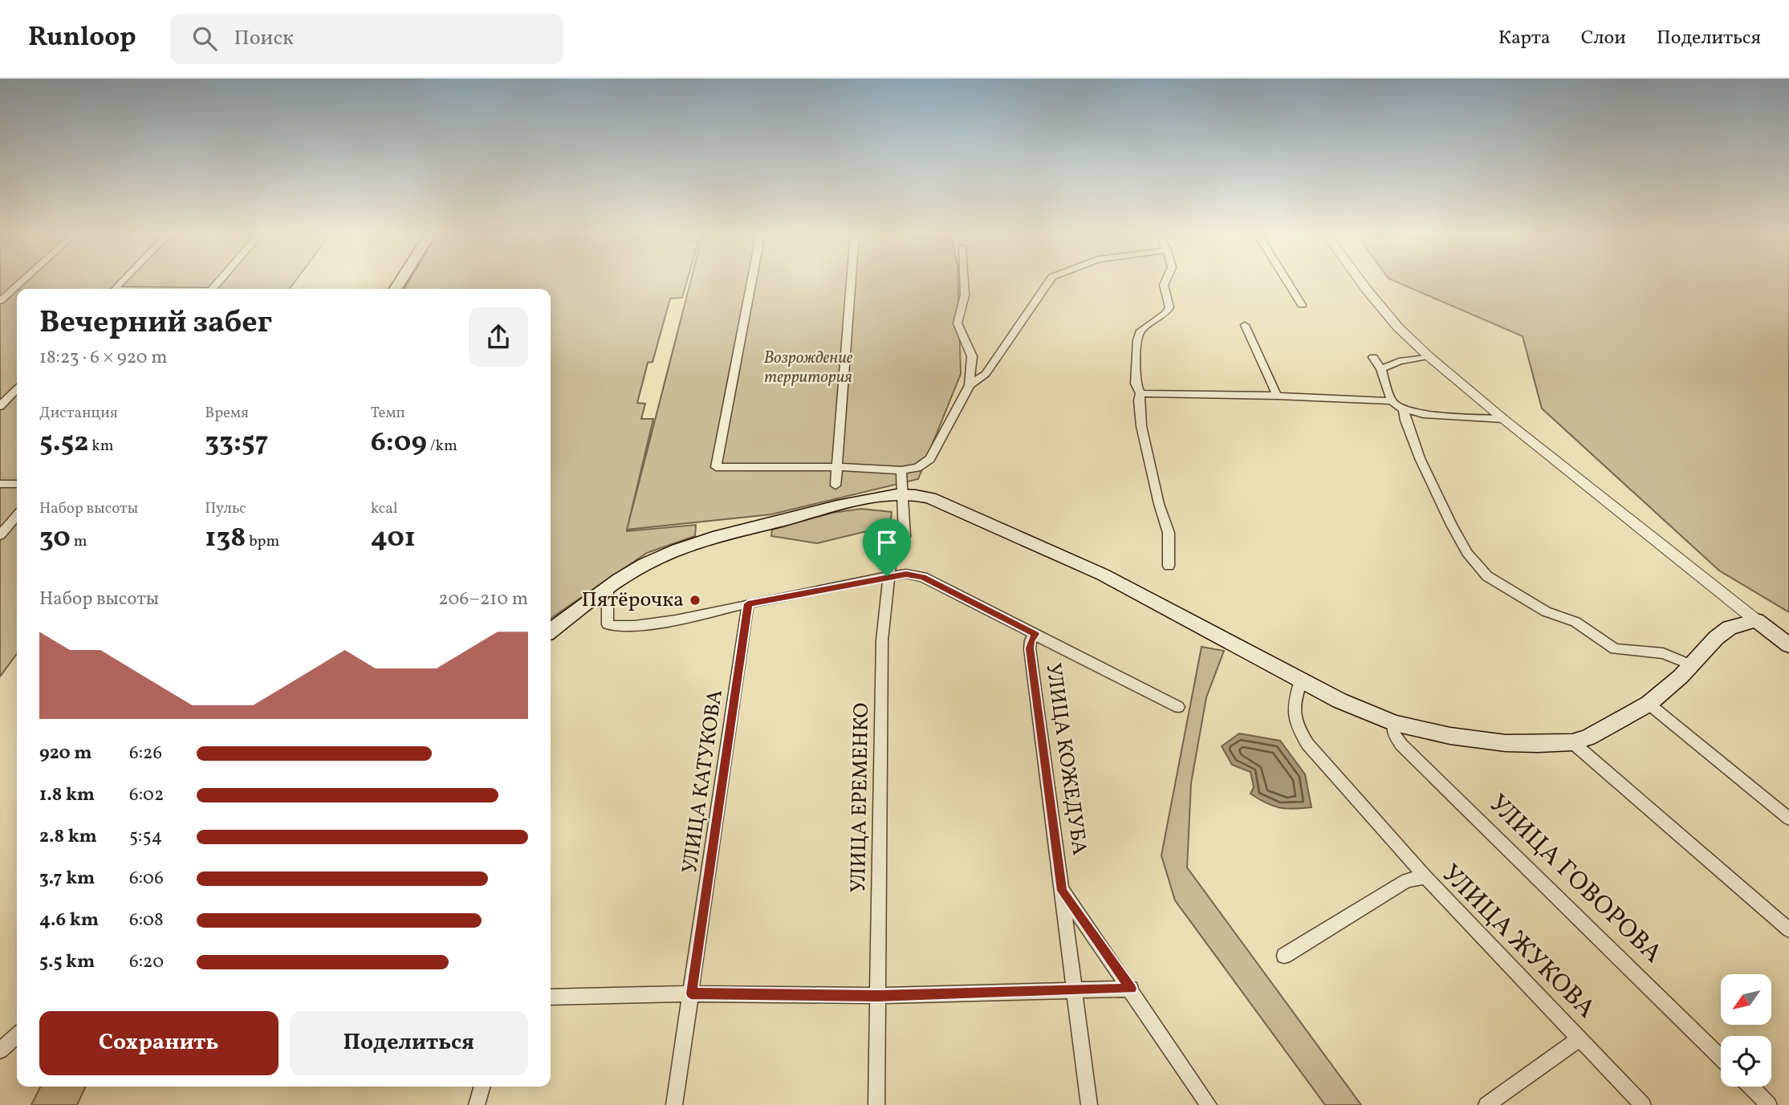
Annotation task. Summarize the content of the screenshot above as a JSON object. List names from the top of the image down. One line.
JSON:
{"streets":{"street":["УЛИЦА КОЖЕДУБА","УЛИЦА КАТУКОВА","УЛИЦА ЕРЕМЕНКО","УЛИЦА ГОВОРОВА","УЛИЦА ЖУКОВА"]},"crossings":[["УЛИЦА КОЖЕДУБА","УЛИЦА ЕРЕМЕНКО"]],"parks":["Возрождение территория"],"places":["Пятёрочка"],"north":"bottom left","page":{"header":"Runloop","search":"Поиск","nav":["Карта","Слои","Поделиться"],"heading":["Вечерний забег","18:23 · 6 × 920 m"],"stats":[["Дистанция","5.52 km"],["Время","33:57"],["Темп","6:09 /km"],["Набор высоты","30 m"],["Пульс","138 bpm"],["kcal","401"]],"chart":["Набор высоты","206–210 m"],"list":[{"name":"920 m","note":"6:26"},{"name":"1.8 km","note":"6:02"},{"name":"2.8 km","note":"5:54"},{"name":"3.7 km","note":"6:06"},{"name":"4.6 km","note":"6:08"},{"name":"5.5 km","note":"6:20"}],"buttons":["Сохранить","Поделиться"]}}
